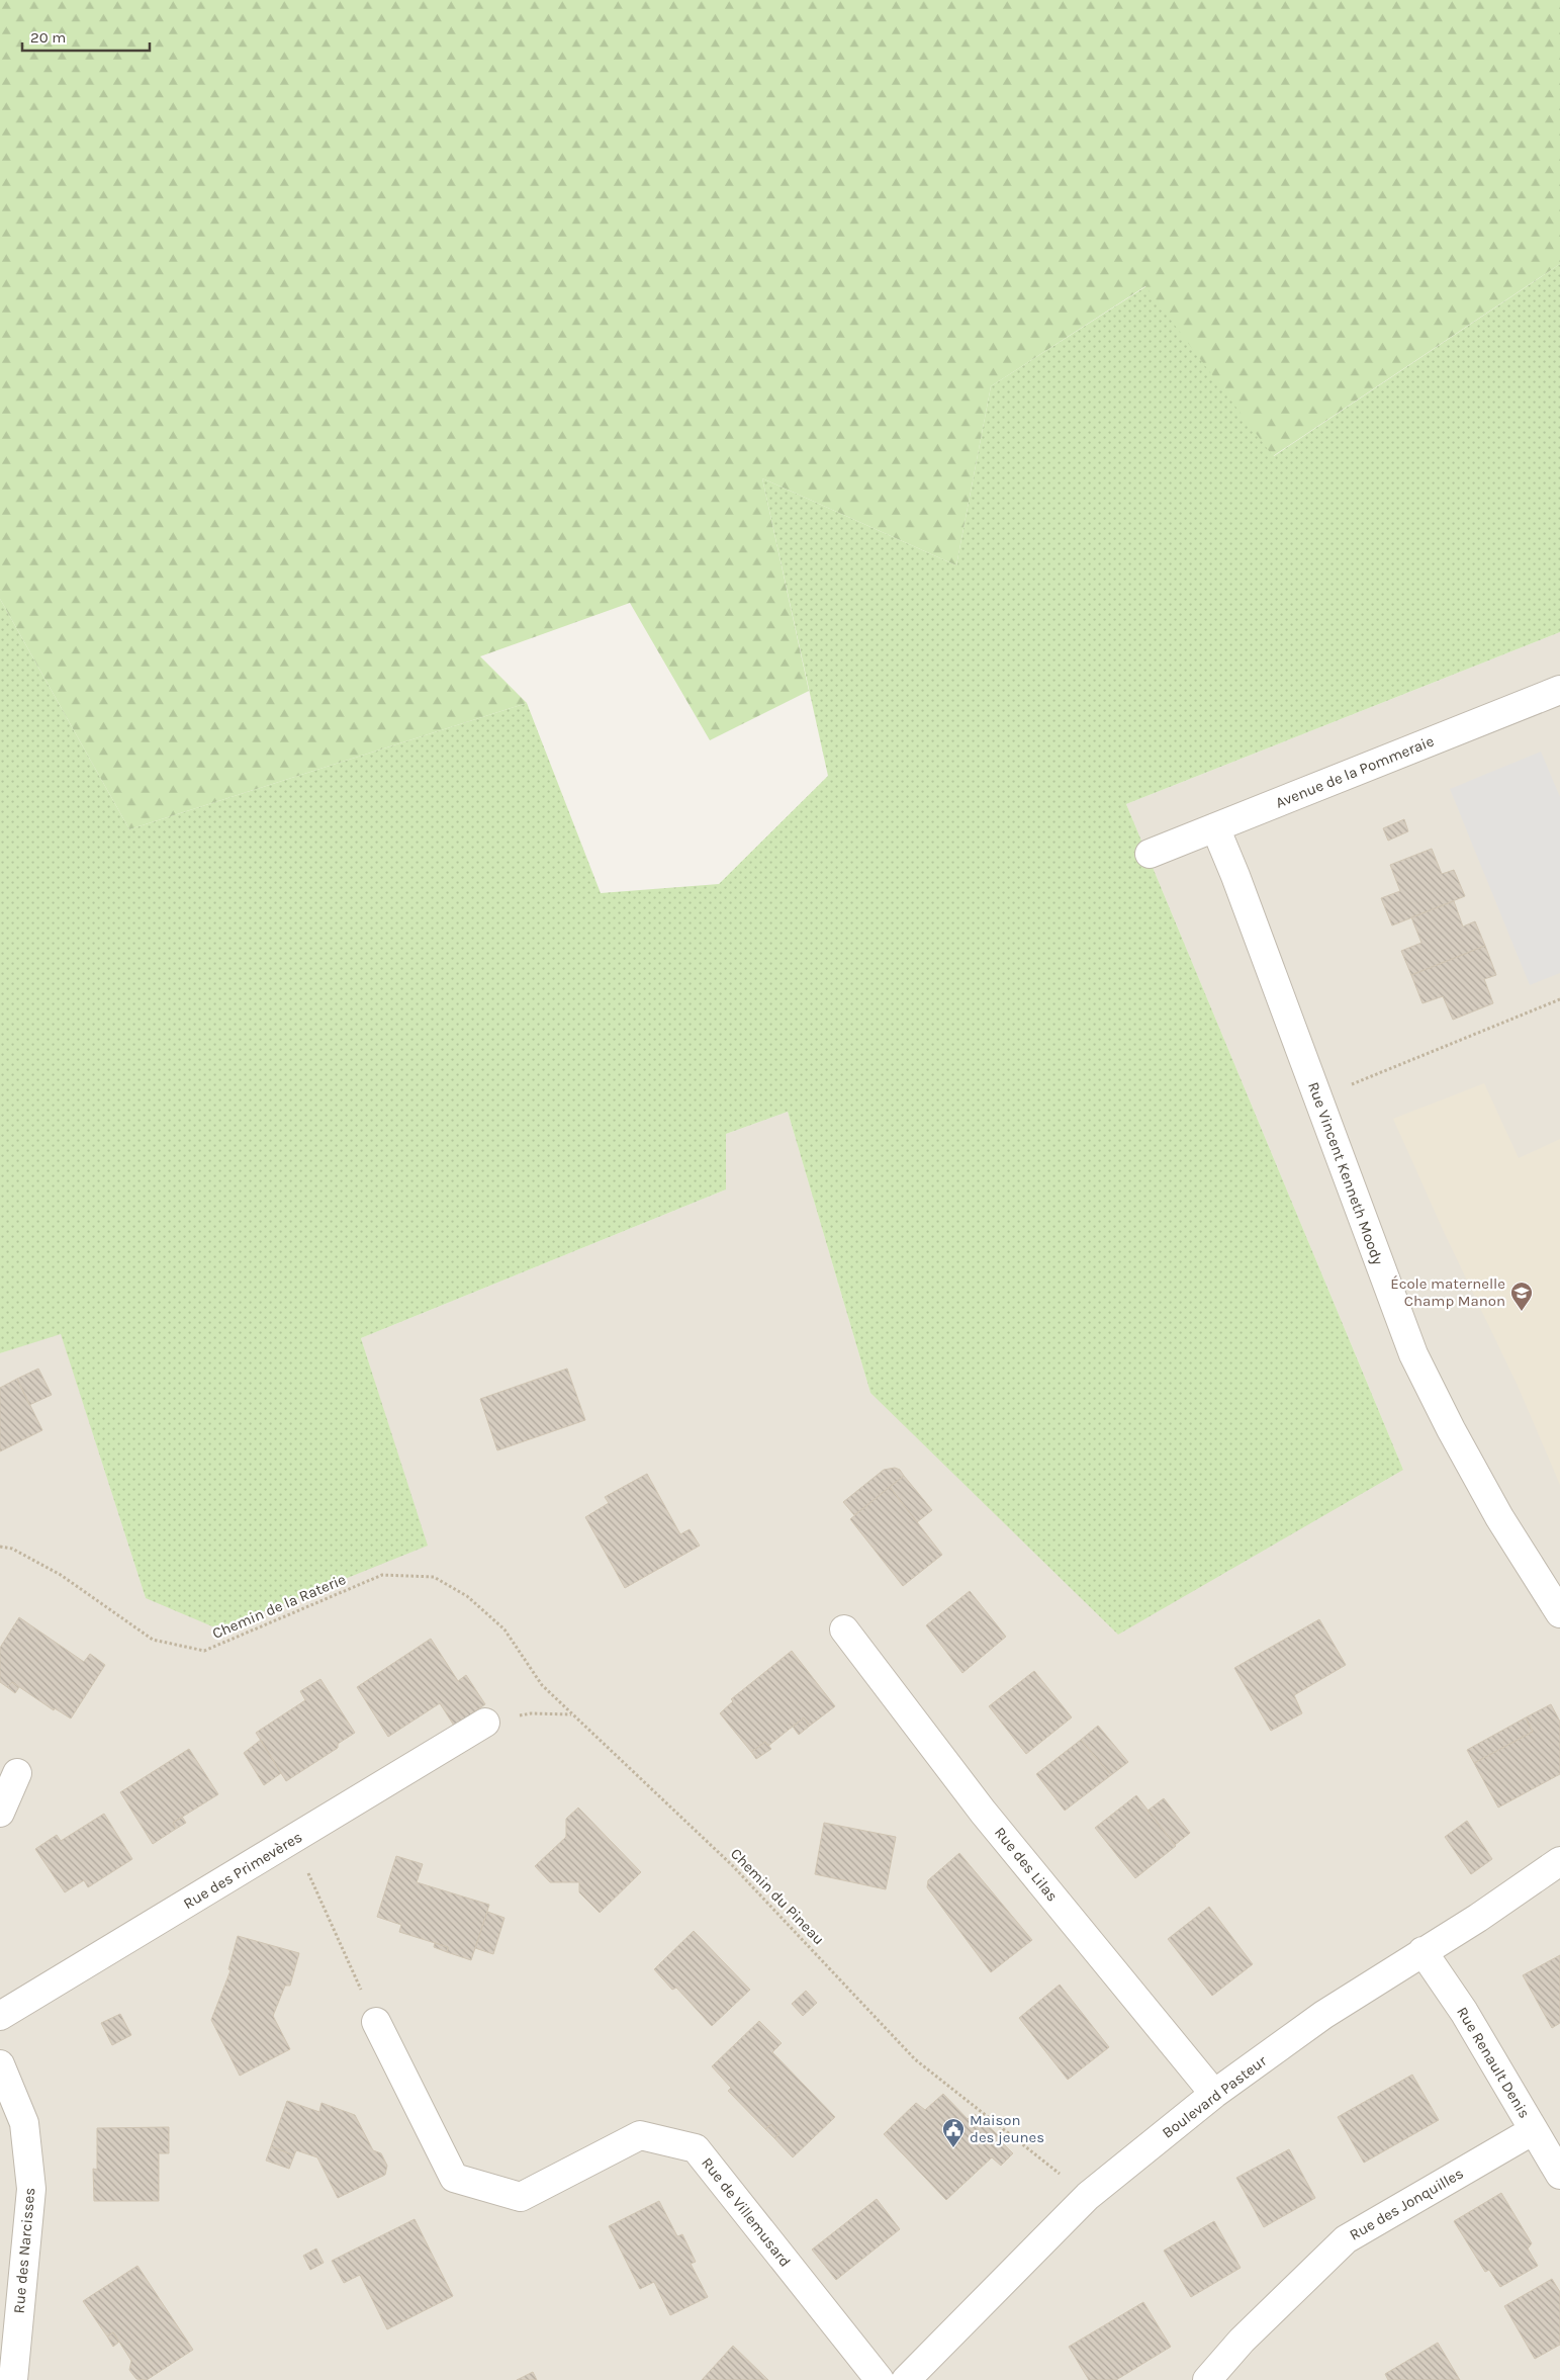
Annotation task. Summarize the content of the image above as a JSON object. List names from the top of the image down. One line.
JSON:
{"streets":{"street":["Avenue de la Pommeraie","Rue Vincent Kenneth Moody","Rue des Lilas","Rue des Primevères","Rue Renault Denis","Boulevard Pasteur","Rue des Jonquilles","Rue de Villemusard","Rue des Narcisses"],"path":["Chemin de la Raterie","Chemin du Pineau"]},"crossings":[["Avenue de la Pommeraie","Rue Vincent Kenneth Moody"],["Chemin de la Raterie","Chemin du Pineau"],["Rue des Lilas","Boulevard Pasteur"],["Chemin du Pineau","Boulevard Pasteur"],["Rue Renault Denis","Boulevard Pasteur"],["Rue Renault Denis","Rue des Jonquilles"]],"places":{"school or university":["École maternelle Champ Manon"],"public building":["Maison des jeunes"]},"scale_bar":"20 m"}
